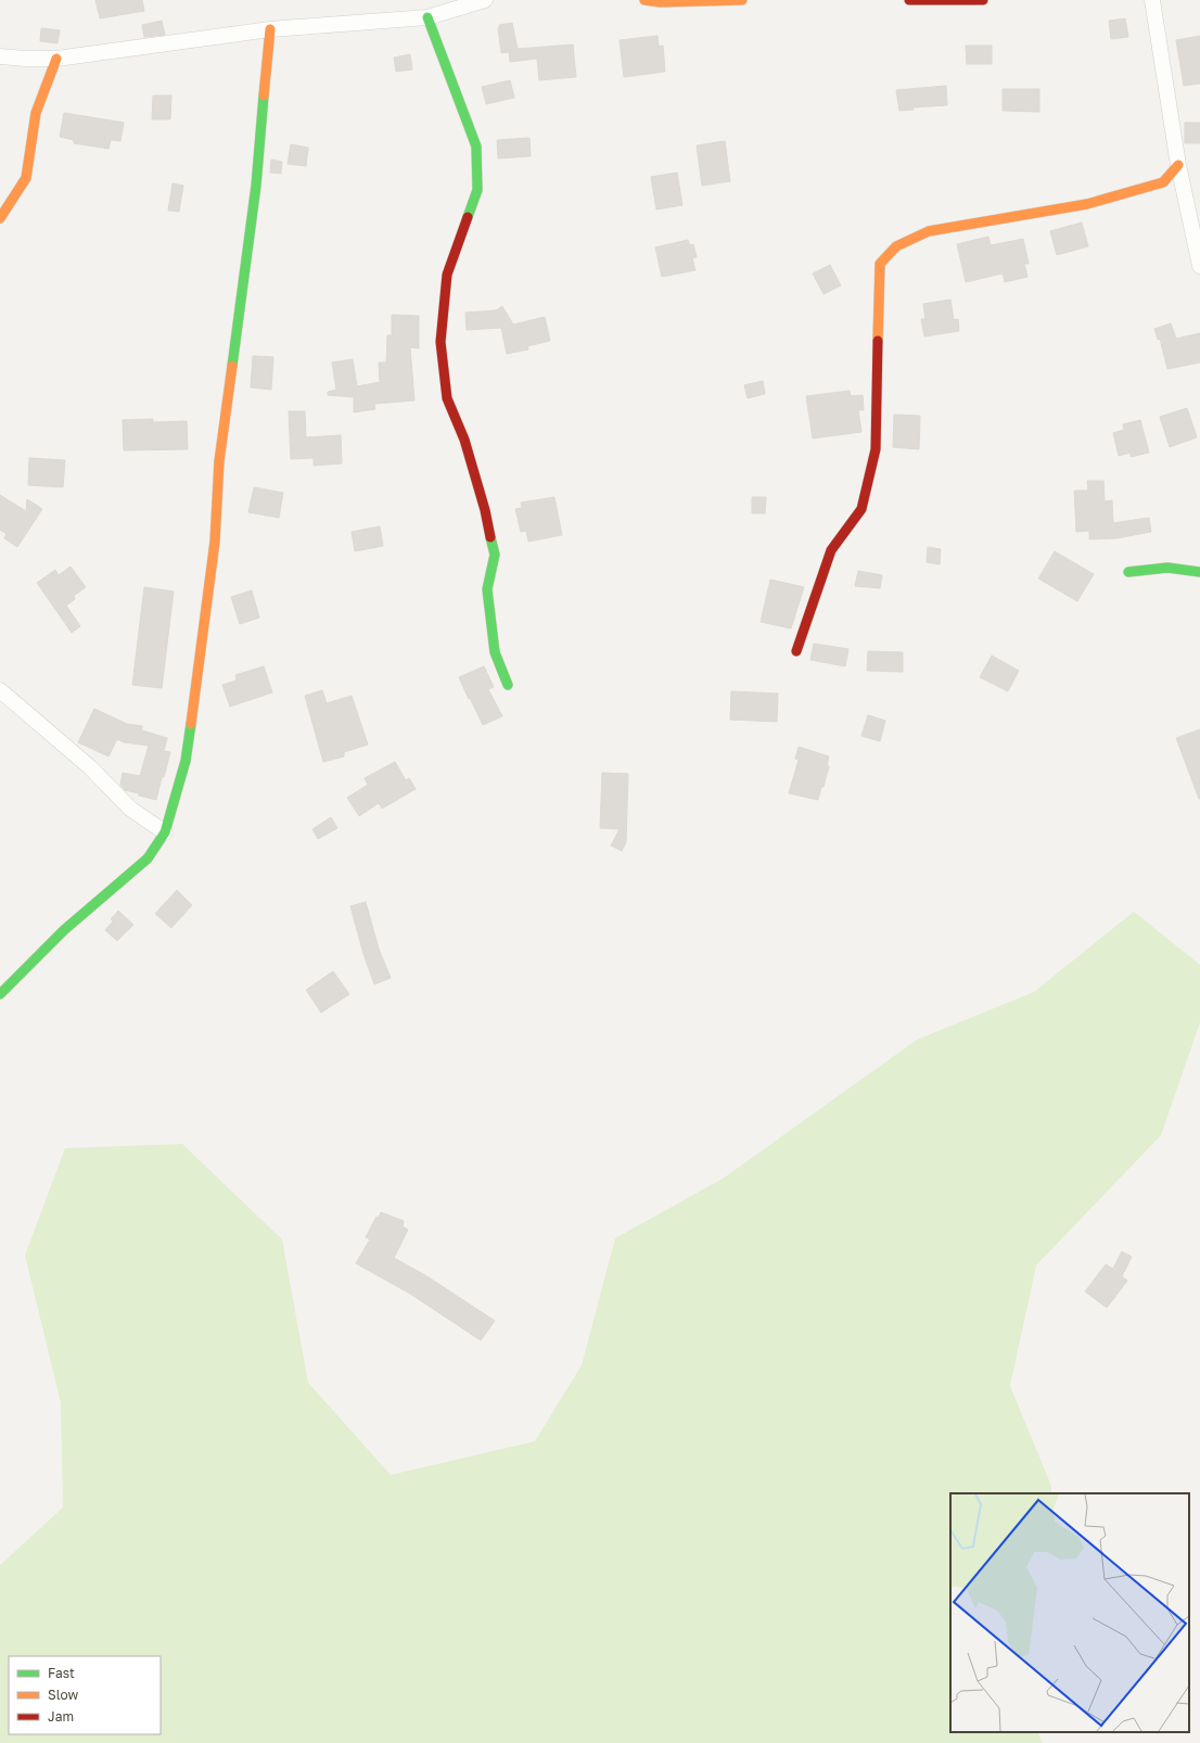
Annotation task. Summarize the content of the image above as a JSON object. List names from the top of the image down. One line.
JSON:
{"legend":["Fast","Slow","Jam"]}
